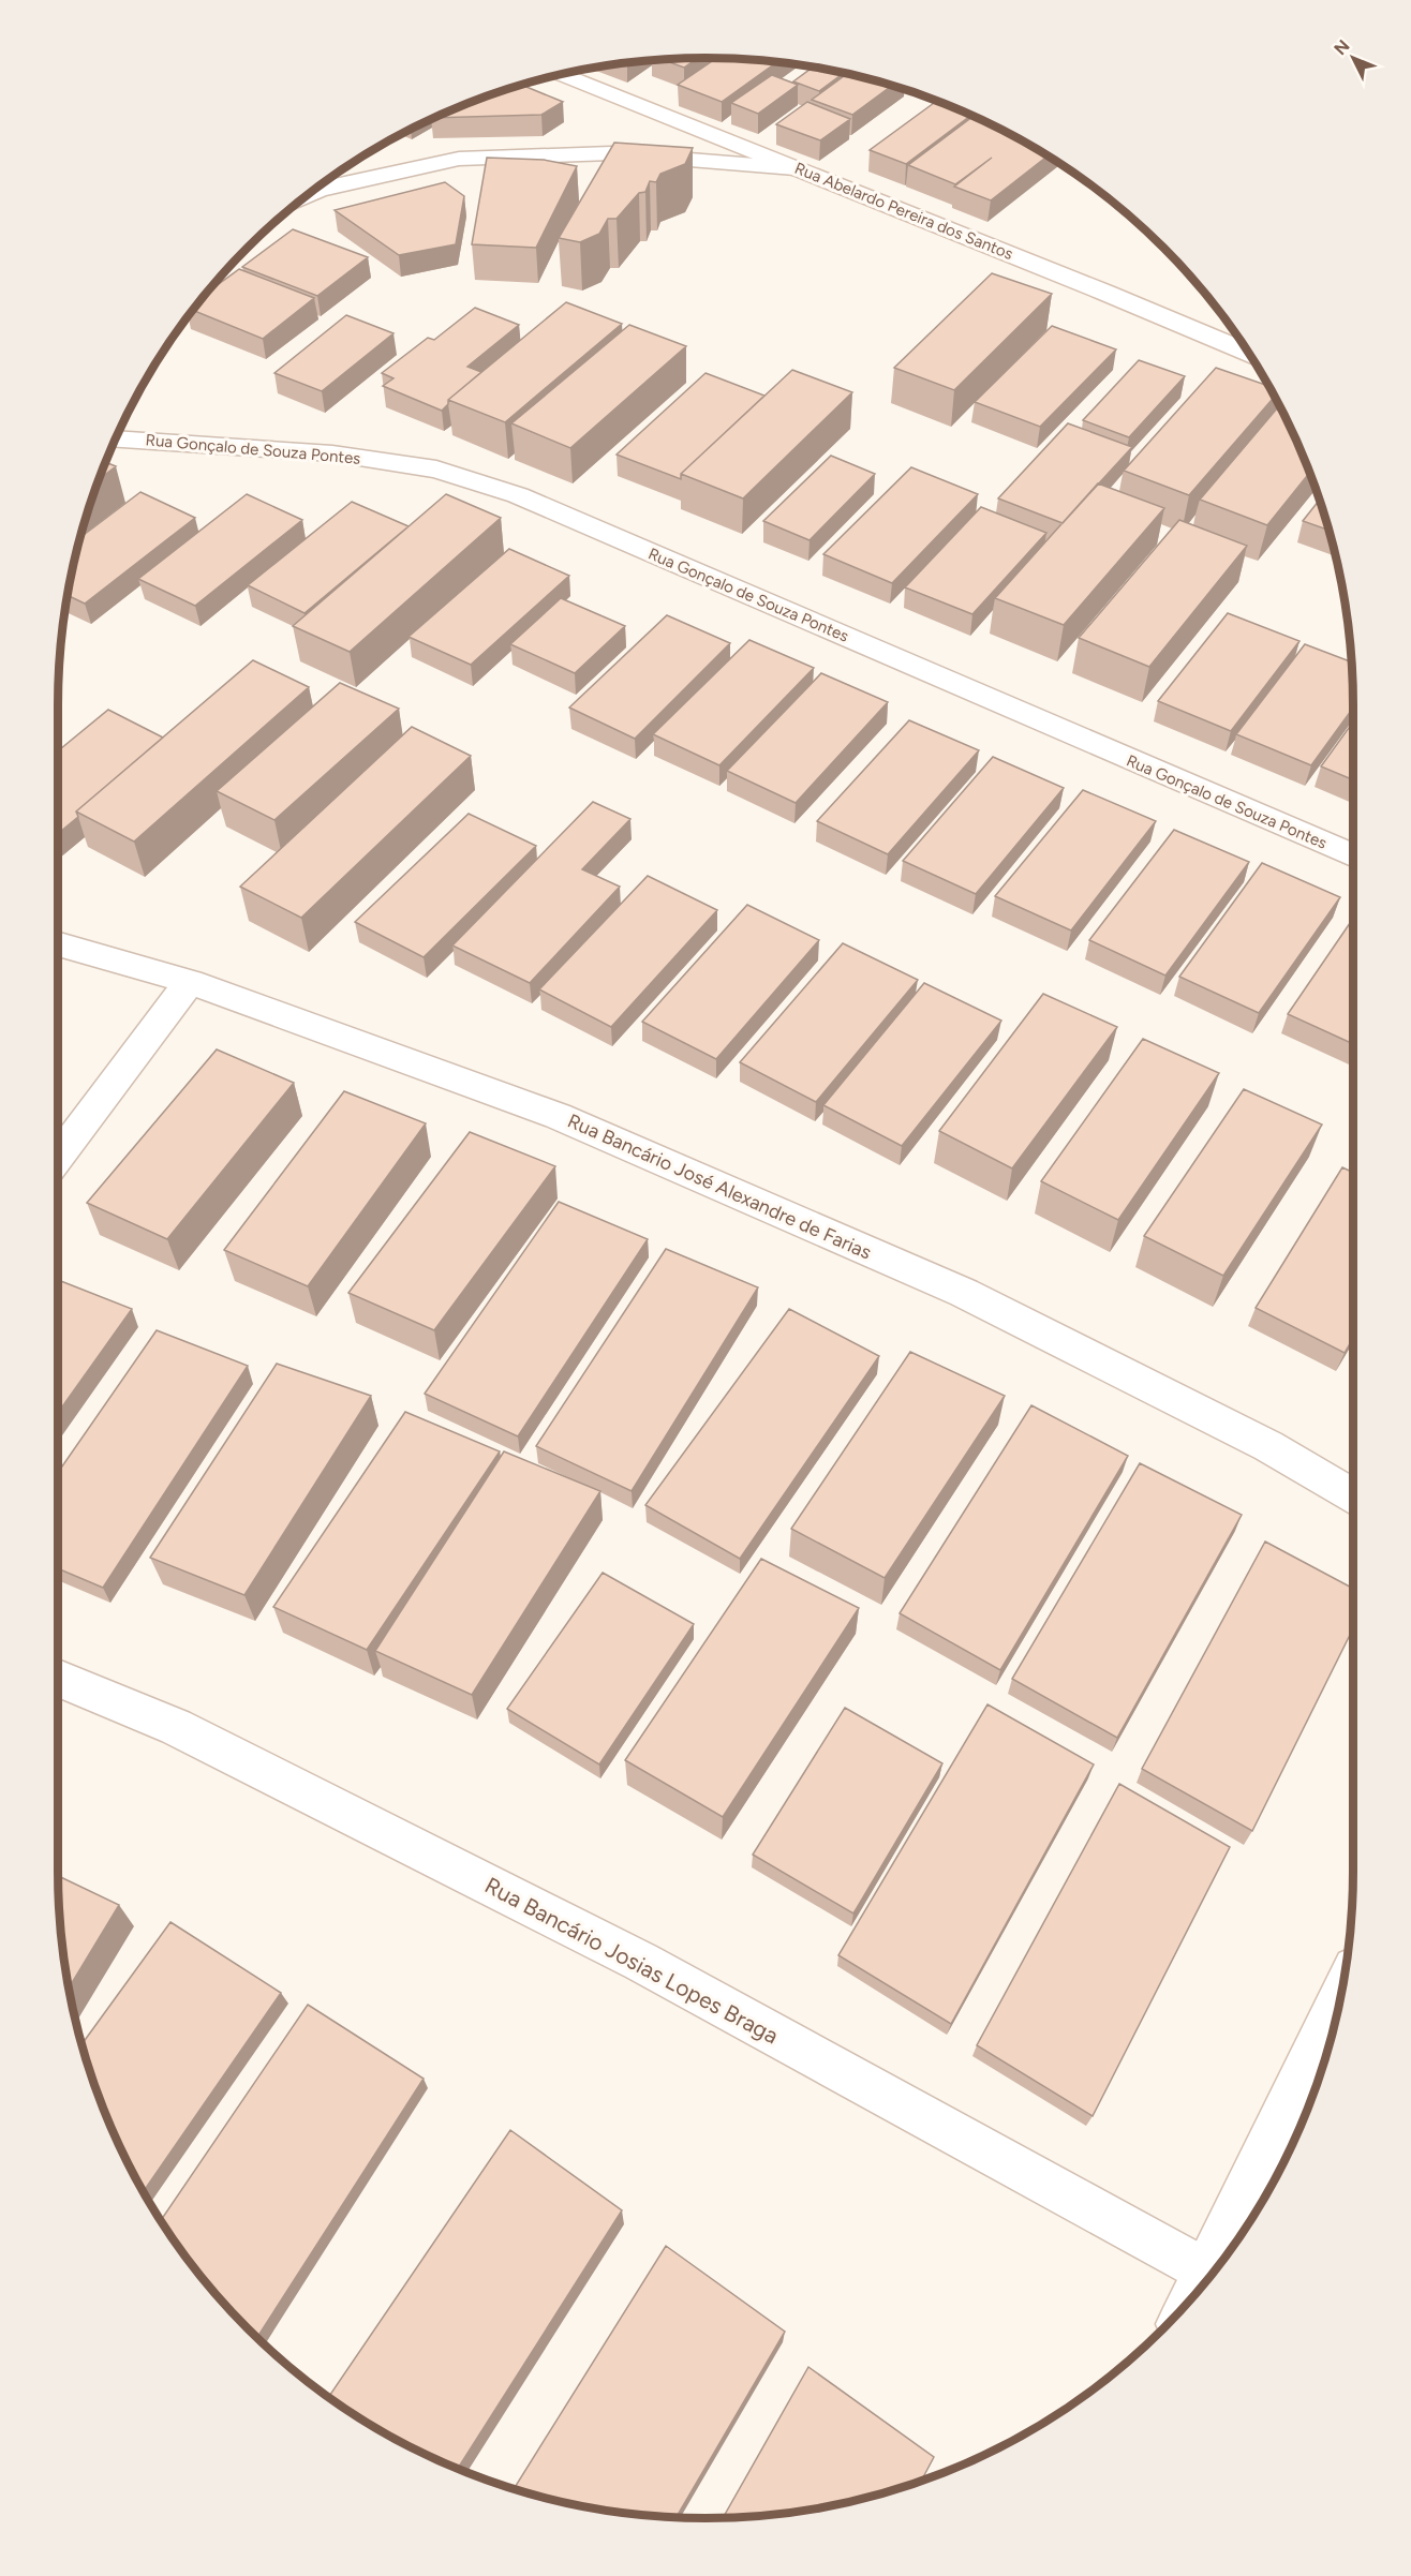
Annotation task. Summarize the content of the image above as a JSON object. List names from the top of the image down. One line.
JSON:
{"streets":{"street":["Rua Abelardo Pereira dos Santos","Rua Gonçalo de Souza Pontes","Rua Bancário José Alexandre de Farias","Rua Bancário Josias Lopes Braga"]},"north":"top left"}
